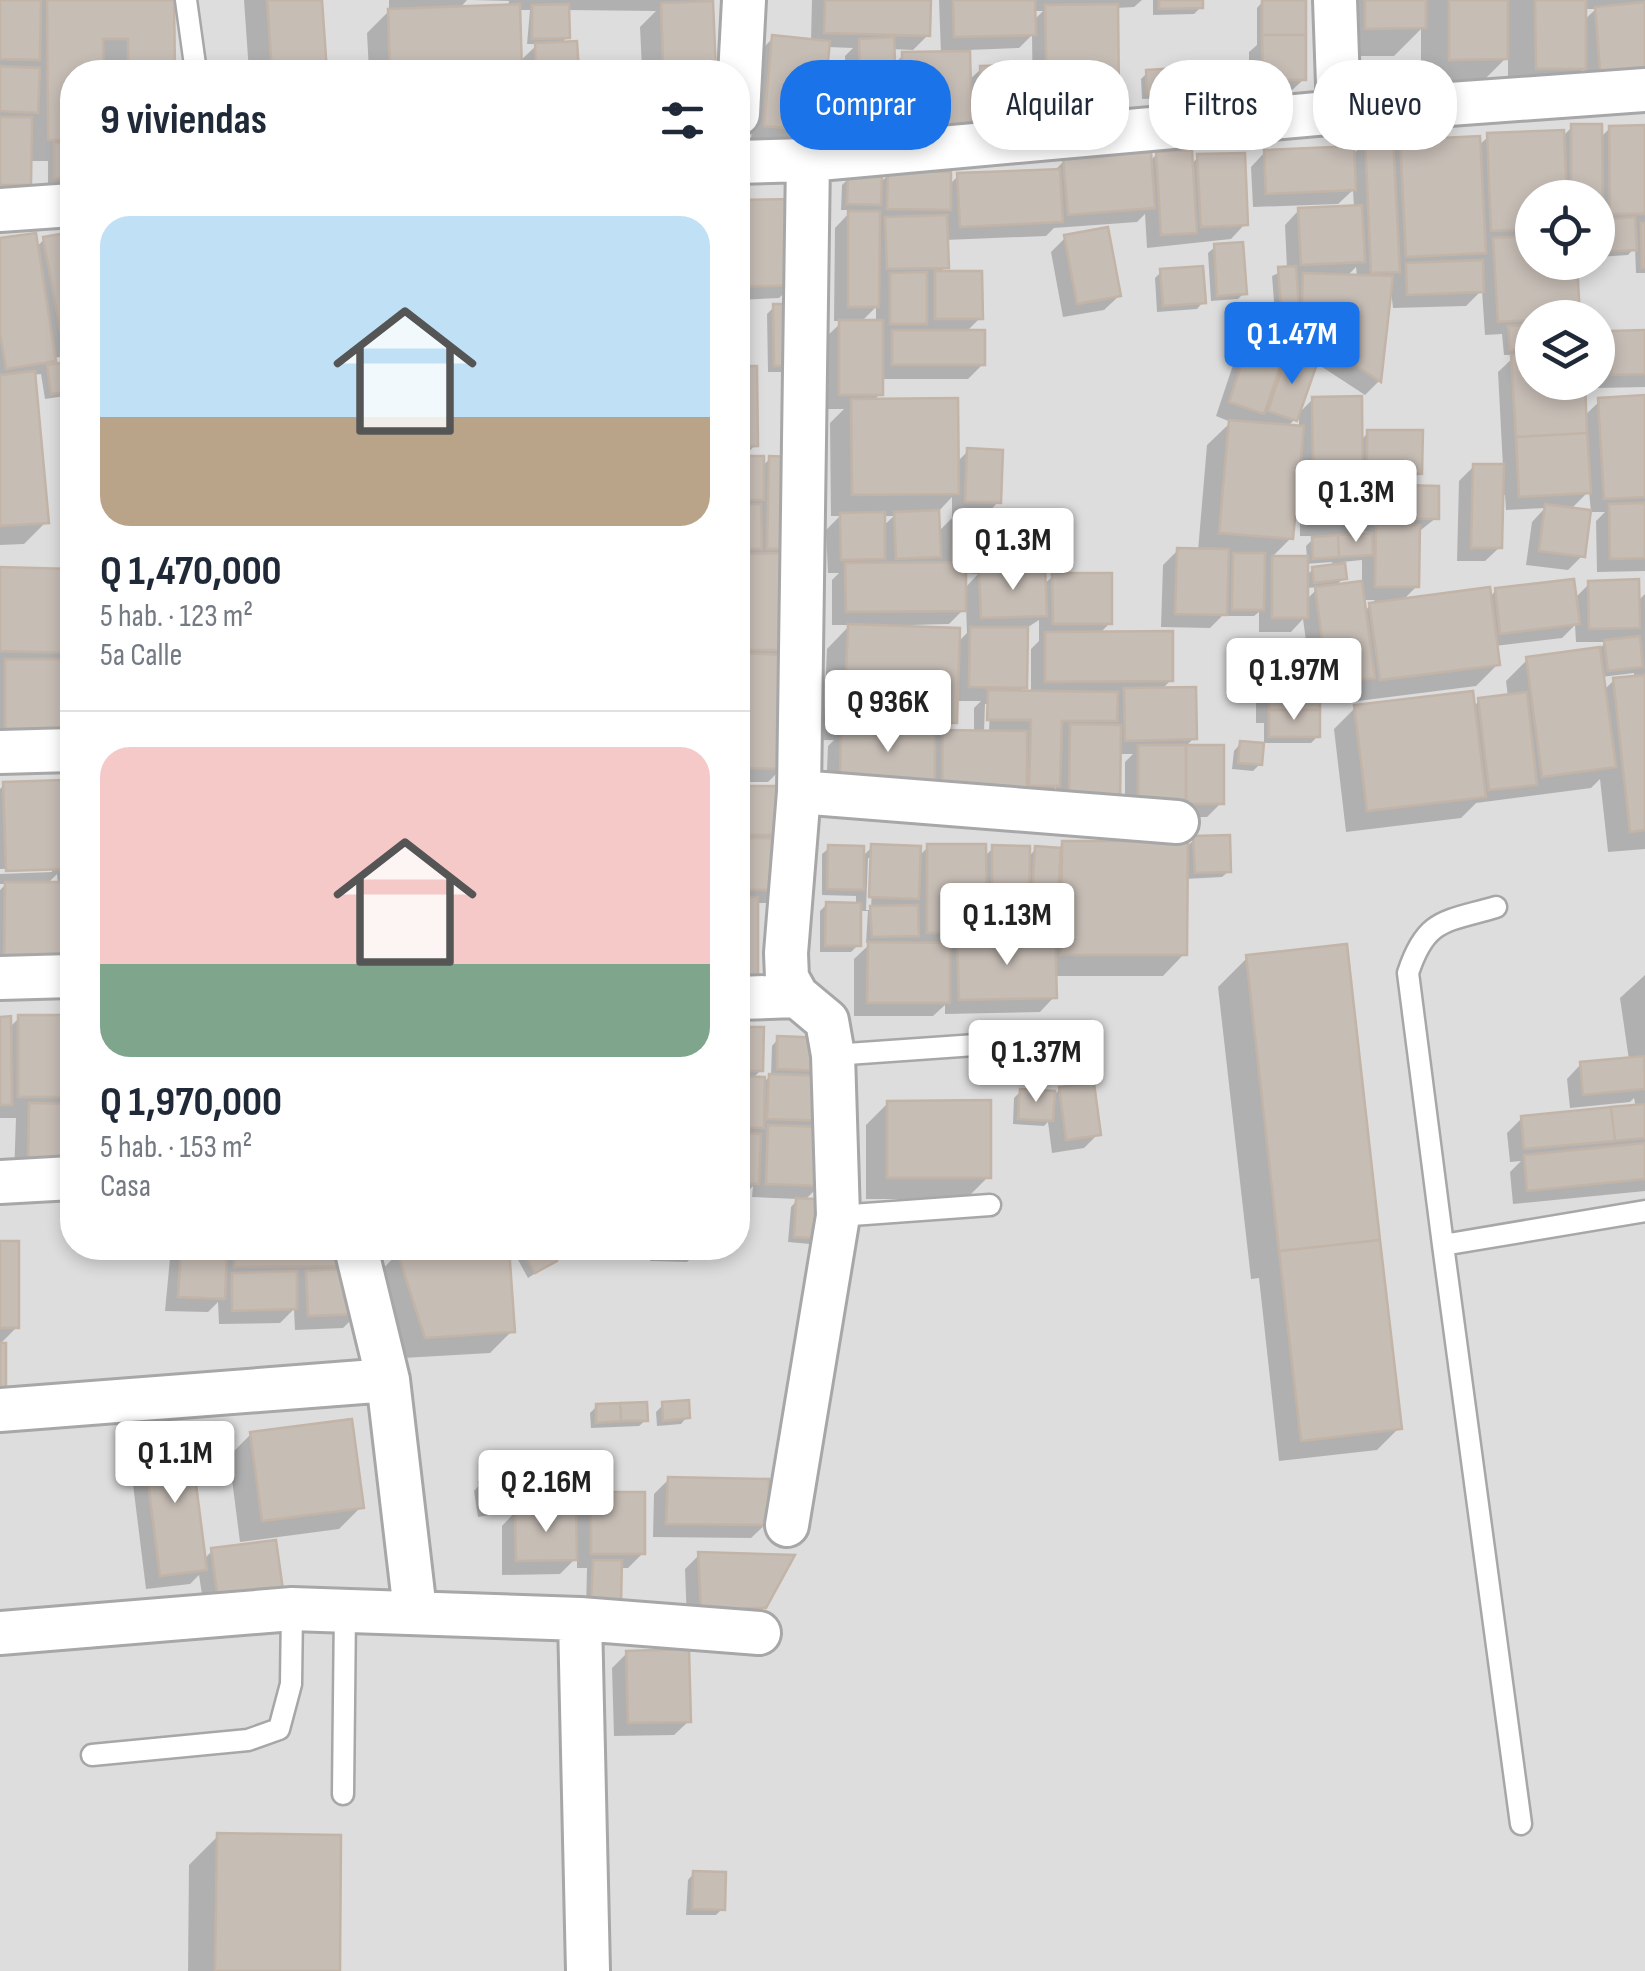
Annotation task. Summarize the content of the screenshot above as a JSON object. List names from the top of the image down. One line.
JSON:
{"page":{"chip":["Comprar","Alquilar","Filtros","Nuevo"],"heading":"9 viviendas","list":[{"name":"Q 1,470,000","note":"5 hab. · 123 m² · 5a Calle"},{"name":"Q 1,970,000","note":"5 hab. · 153 m² · Casa"}],"price":["Q 1.47M","Q 1.3M","Q 1.3M","Q 1.97M","Q 936K","Q 1.13M","Q 1.37M","Q 1.1M","Q 2.16M"]}}
